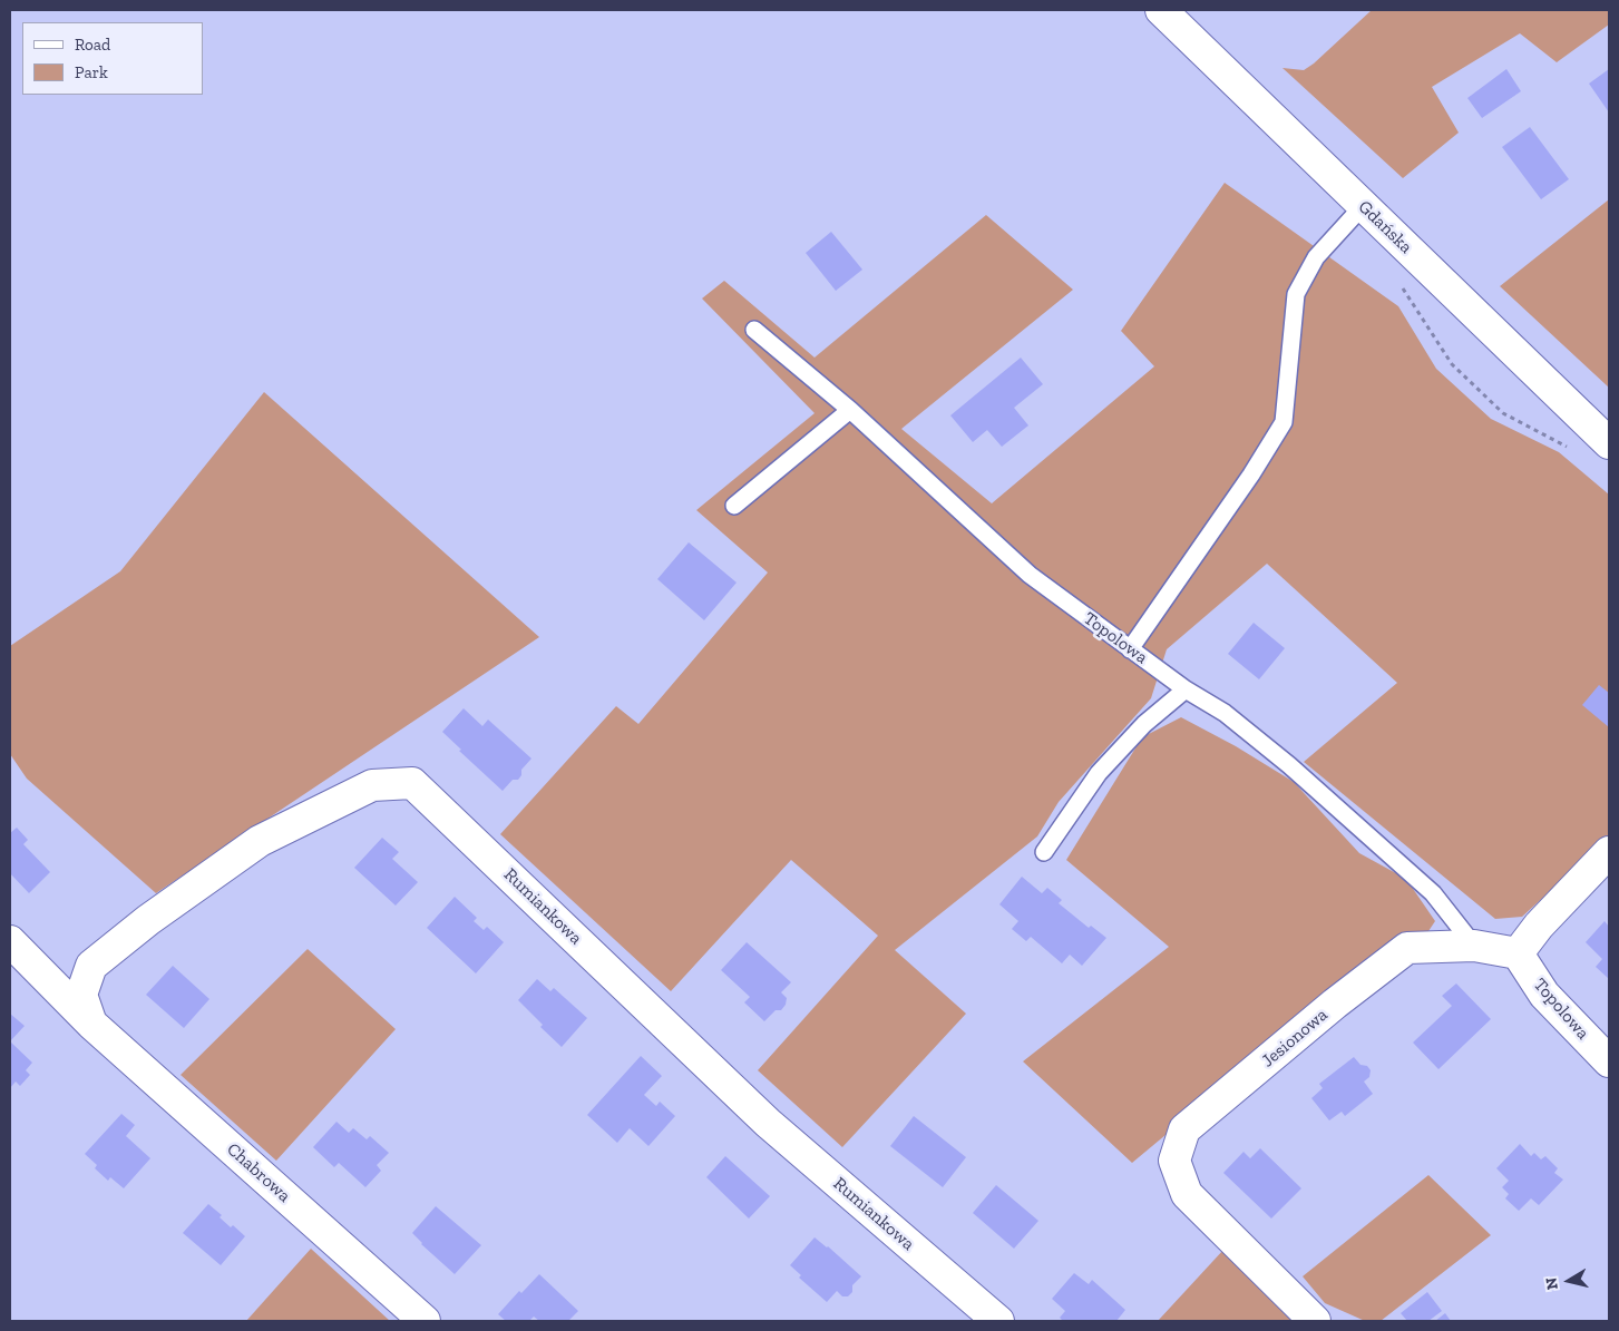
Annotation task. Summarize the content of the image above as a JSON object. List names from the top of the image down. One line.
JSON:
{"streets":{"street":["Gdańska","Topolowa","Rumiankowa","Jesionowa","Chabrowa"]},"crossings":[["Topolowa","Jesionowa"],["Rumiankowa","Chabrowa"]],"legend":["Road","Park"],"north":"left"}
